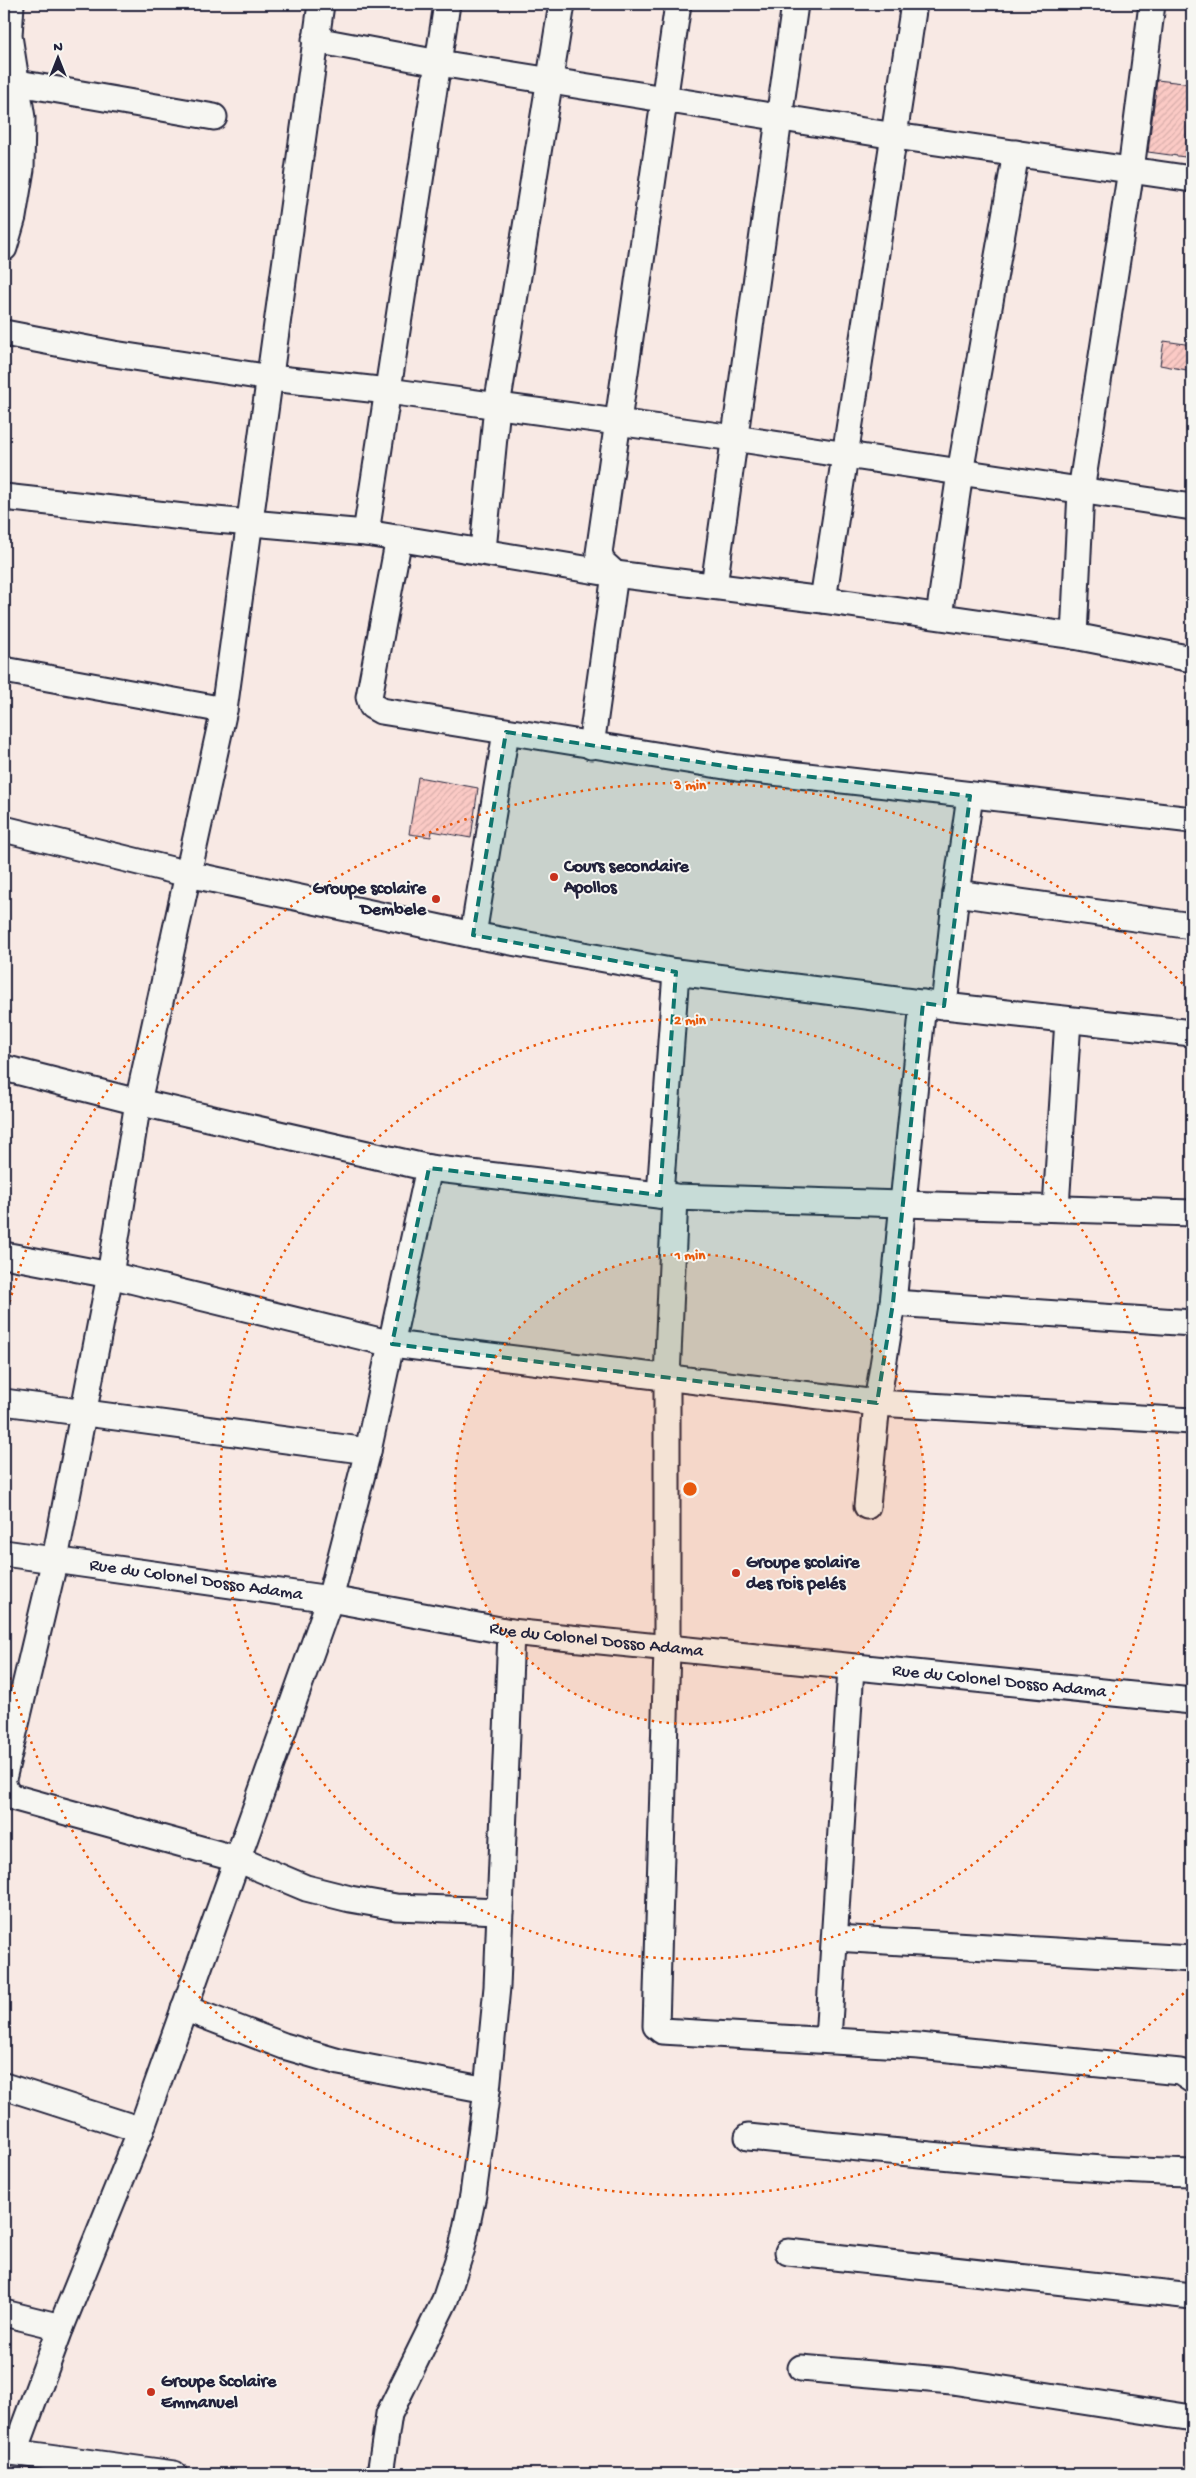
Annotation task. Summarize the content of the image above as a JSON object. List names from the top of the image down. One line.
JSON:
{"streets":{"street":["Rue du Colonel Dosso Adama"]},"places":["Cours secondaire Apollos","Groupe scolaire Dembele","Groupe scolaire des rois pelés","Groupe Scolaire Emmanuel"],"north":"top","rings":["3 min","2 min","1 min"]}
